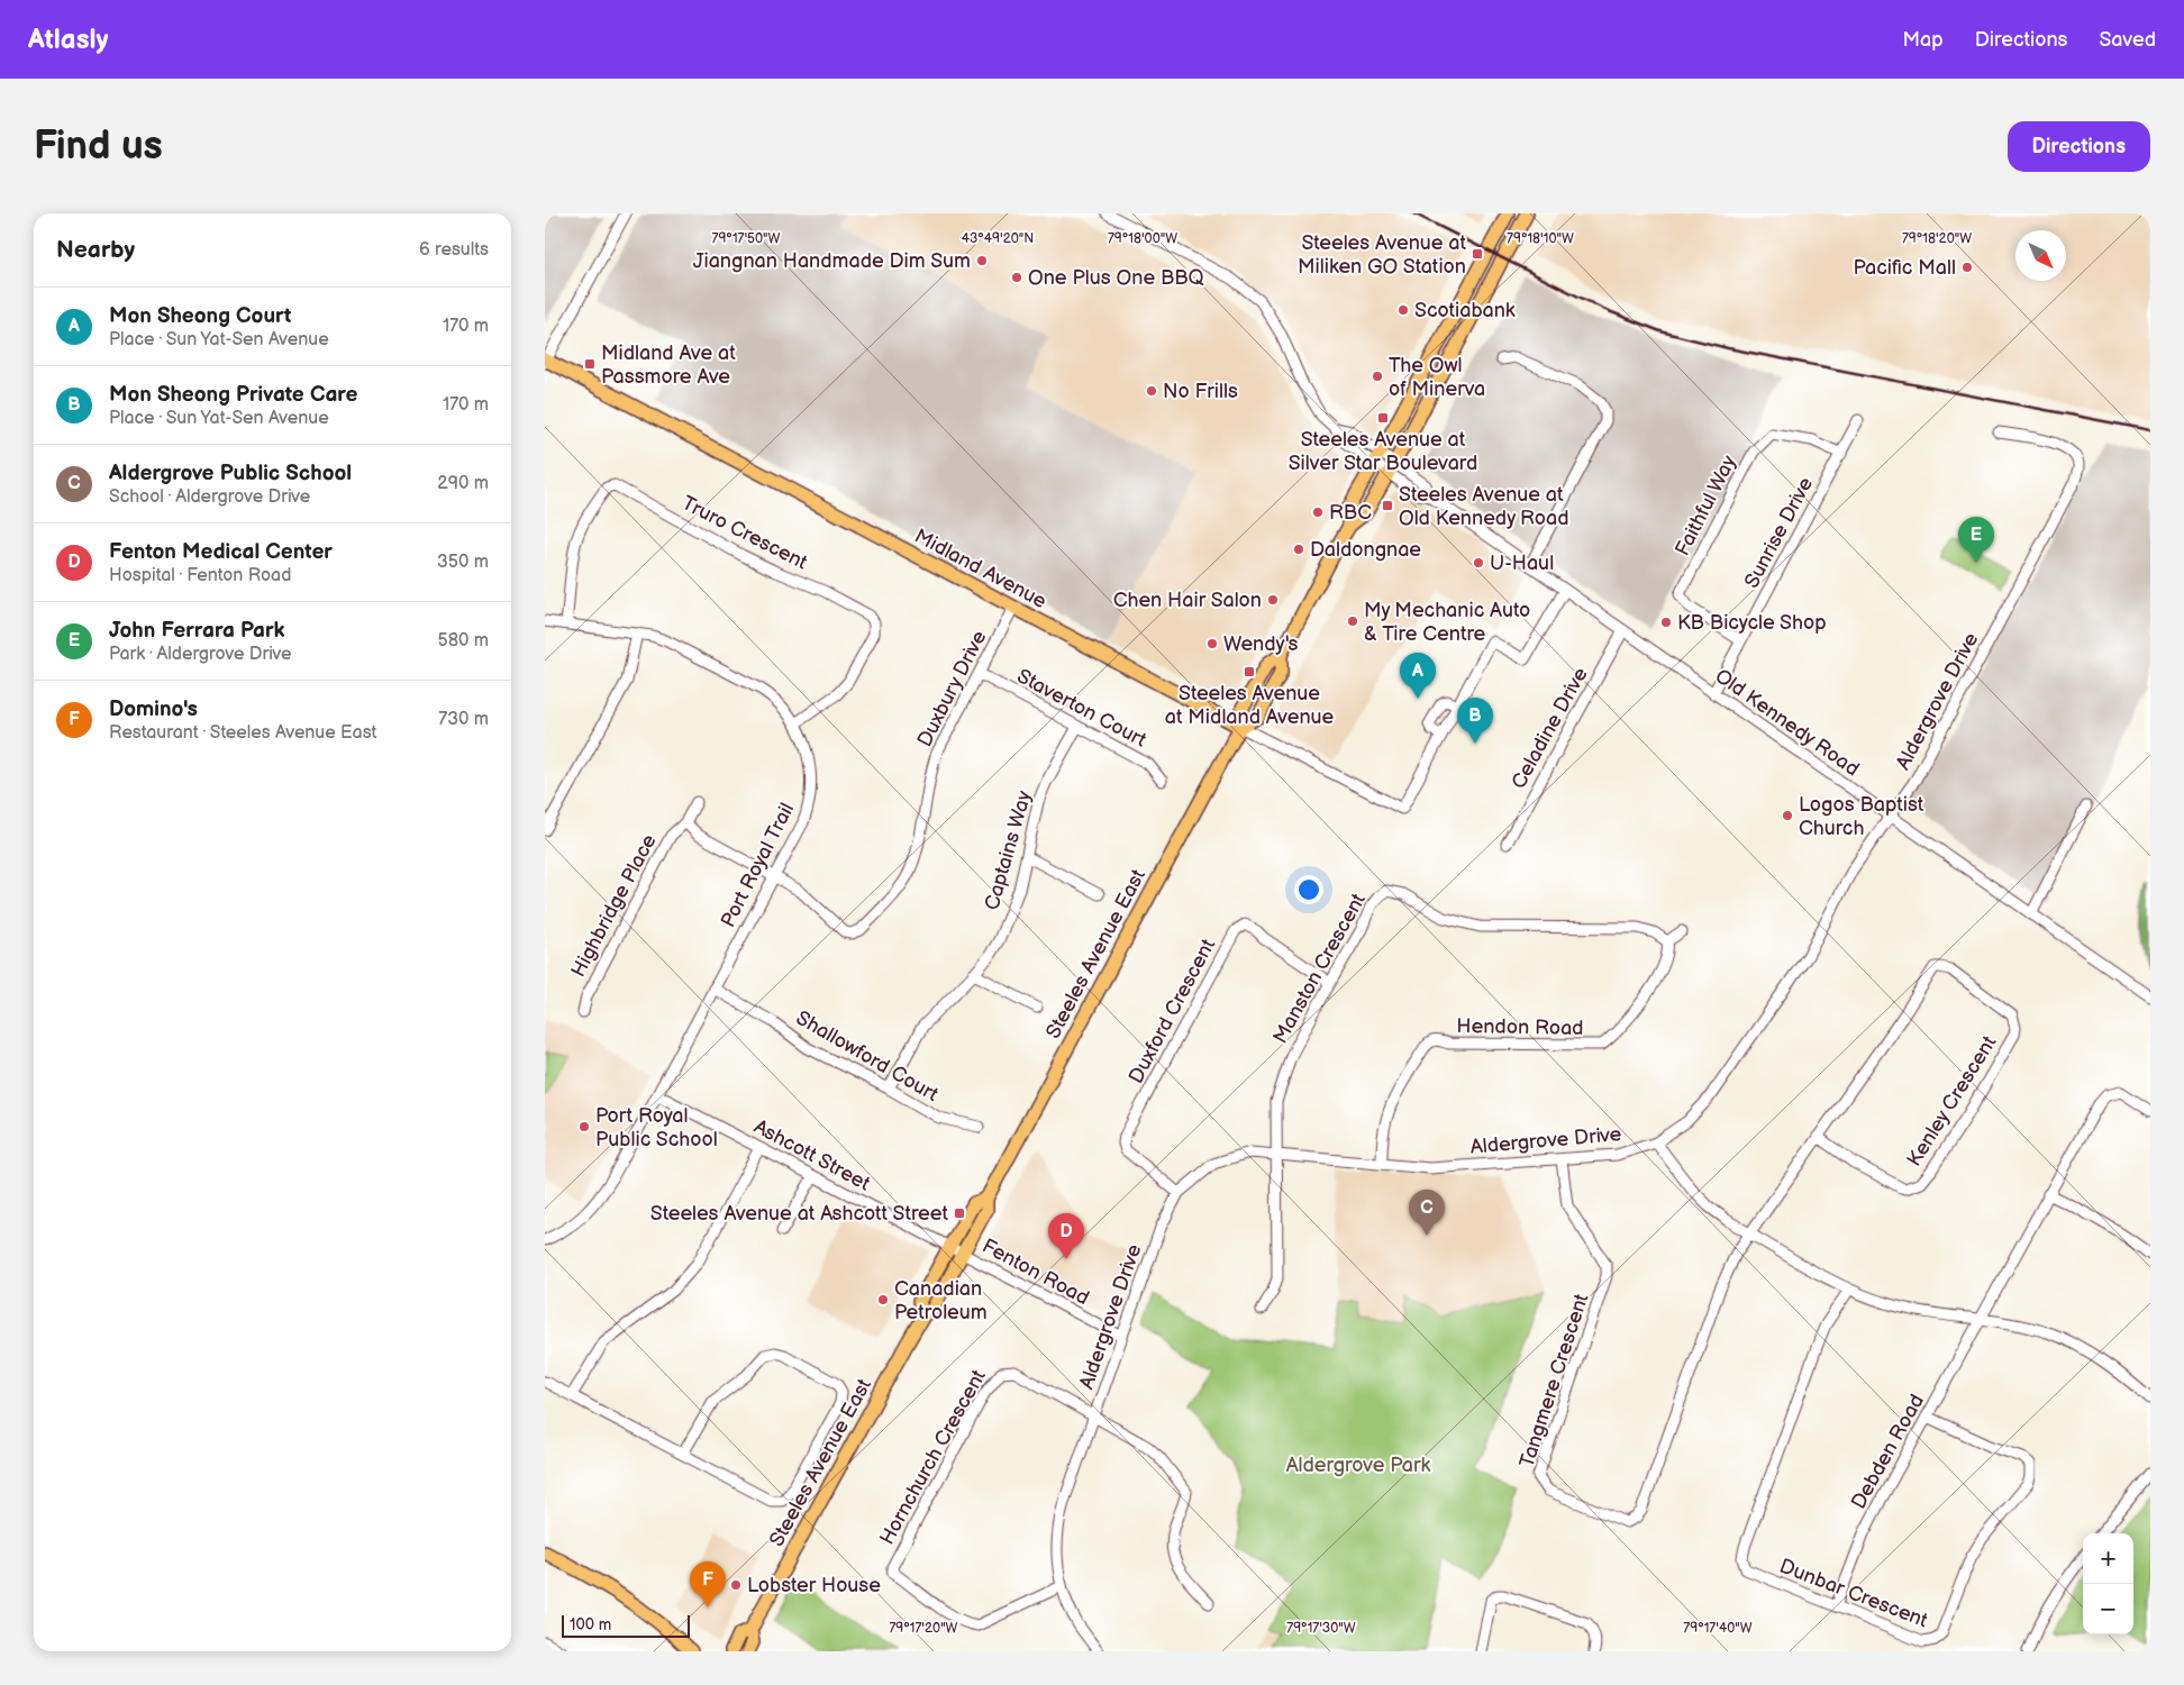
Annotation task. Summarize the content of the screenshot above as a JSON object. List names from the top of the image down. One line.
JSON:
{"streets":{"main road":["Midland Avenue","Steeles Avenue East"],"street":["Faithful Way","Truro Crescent","Sunrise Drive","Duxbury Drive","Aldergrove Drive","Staverton Court","Old Kennedy Road","Celadine Drive","Captains Way","Port Royal Trail","Highbridge Place","Manston Crescent","Duxford Crescent","Hendon Road","Shallowford Court","Kenley Crescent","Ashcott Street","Fenton Road","Tangmere Crescent","Debden Road","Hornchurch Crescent","Dunbar Crescent"]},"crossings":[["Faithful Way","Sunrise Drive"],["Truro Crescent","Port Royal Trail"],["Sunrise Drive","Old Kennedy Road"],["Midland Avenue","Duxbury Drive"],["Midland Avenue","Steeles Avenue East"],["Duxbury Drive","Staverton Court"],["Duxbury Drive","Port Royal Trail"],["Aldergrove Drive","Old Kennedy Road"],["Aldergrove Drive","Manston Crescent"],["Aldergrove Drive","Duxford Crescent"],["Aldergrove Drive","Hendon Road"],["Aldergrove Drive","Fenton Road"],["Aldergrove Drive","Tangmere Crescent"],["Aldergrove Drive","Hornchurch Crescent"],["Staverton Court","Captains Way"],["Old Kennedy Road","Celadine Drive"],["Old Kennedy Road","Steeles Avenue East"],["Captains Way","Shallowford Court"],["Port Royal Trail","Shallowford Court"],["Port Royal Trail","Ashcott Street"],["Steeles Avenue East","Ashcott Street"],["Steeles Avenue East","Fenton Road"],["Manston Crescent","Duxford Crescent"],["Manston Crescent","Hendon Road"],["Kenley Crescent","Tangmere Crescent"],["Ashcott Street","Fenton Road"],["Debden Road","Dunbar Crescent"]],"parks":["Aldergrove Park"],"places":{"transit":["Steeles Avenue at Miliken GO Station","Midland Ave at Passmore Ave","Steeles Avenue at Silver Star Boulevard","Steeles Avenue at Old Kennedy Road","Steeles Avenue at Midland Avenue","Steeles Avenue at Ashcott Street"],"other":["Jiangnan Handmade Dim Sum","Pacific Mall","One Plus One BBQ","Scotiabank","The Owl of Minerva","No Frills","RBC","Daldongnae","U-Haul","Chen Hair Salon","My Mechanic Auto & Tire Centre","KB Bicycle Shop","Wendy's","Logos Baptist Church","Port Royal Public School","Canadian Petroleum","Lobster House"]},"scale_bar":"100 m","north":"bottom right","page":{"header":"Atlasly","nav":["Map","Directions","Saved"],"buttons":"Directions","title":"Find us","heading":["Nearby","6 results"],"list":[{"mark":"A","name":"Mon Sheong Court","note":"Place · Sun Yat-Sen Avenue","value":"170 m"},{"mark":"B","name":"Mon Sheong Private Care","note":"Place · Sun Yat-Sen Avenue","value":"170 m"},{"mark":"C","name":"Aldergrove Public School","note":"School · Aldergrove Drive","value":"290 m"},{"mark":"D","name":"Fenton Medical Center","note":"Hospital · Fenton Road","value":"350 m"},{"mark":"E","name":"John Ferrara Park","note":"Park · Aldergrove Drive","value":"580 m"},{"mark":"F","name":"Domino's","note":"Restaurant · Steeles Avenue East","value":"730 m"}],"pins":["E","A","B","C","D","F"],"map_buttons":["+","−"],"scale":"100 m"},"coordinates":["43°49'20\"N","79°17'50\"W","79°18'00\"W","79°18'10\"W","79°18'20\"W","79°17'20\"W","79°17'30\"W","79°17'40\"W"]}
